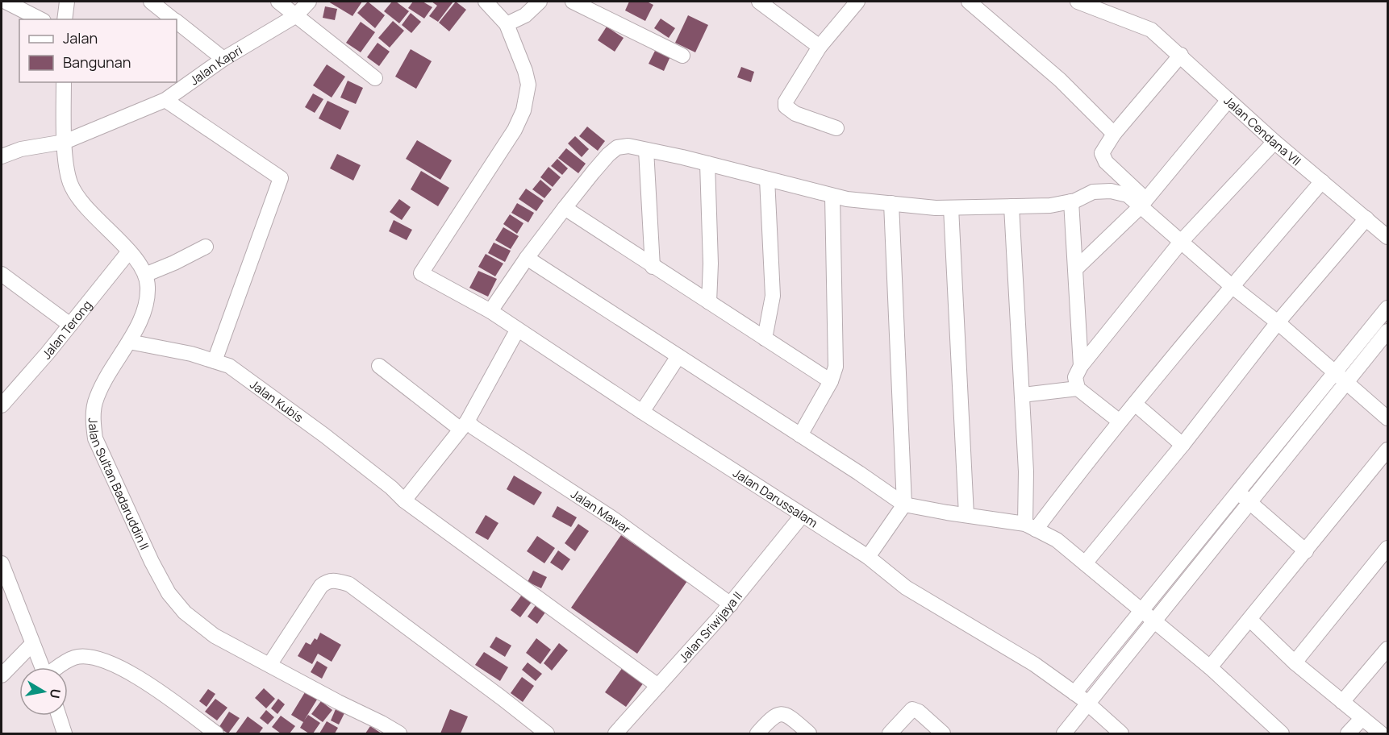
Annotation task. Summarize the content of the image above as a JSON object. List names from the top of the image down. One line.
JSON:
{"streets":{"street":["Jalan Kapri","Jalan Cendana VII","Jalan Terong","Jalan Kubis","Jalan Sultan Badaruddin II","Jalan Darussalam","Jalan Mawar","Jalan Sriwijaya II"]},"crossings":[["Jalan Kubis","Jalan Sultan Badaruddin II"],["Jalan Kubis","Jalan Sriwijaya II"],["Jalan Darussalam","Jalan Sriwijaya II"],["Jalan Mawar","Jalan Sriwijaya II"]],"legend":["Jalan","Bangunan"],"north":"right"}
